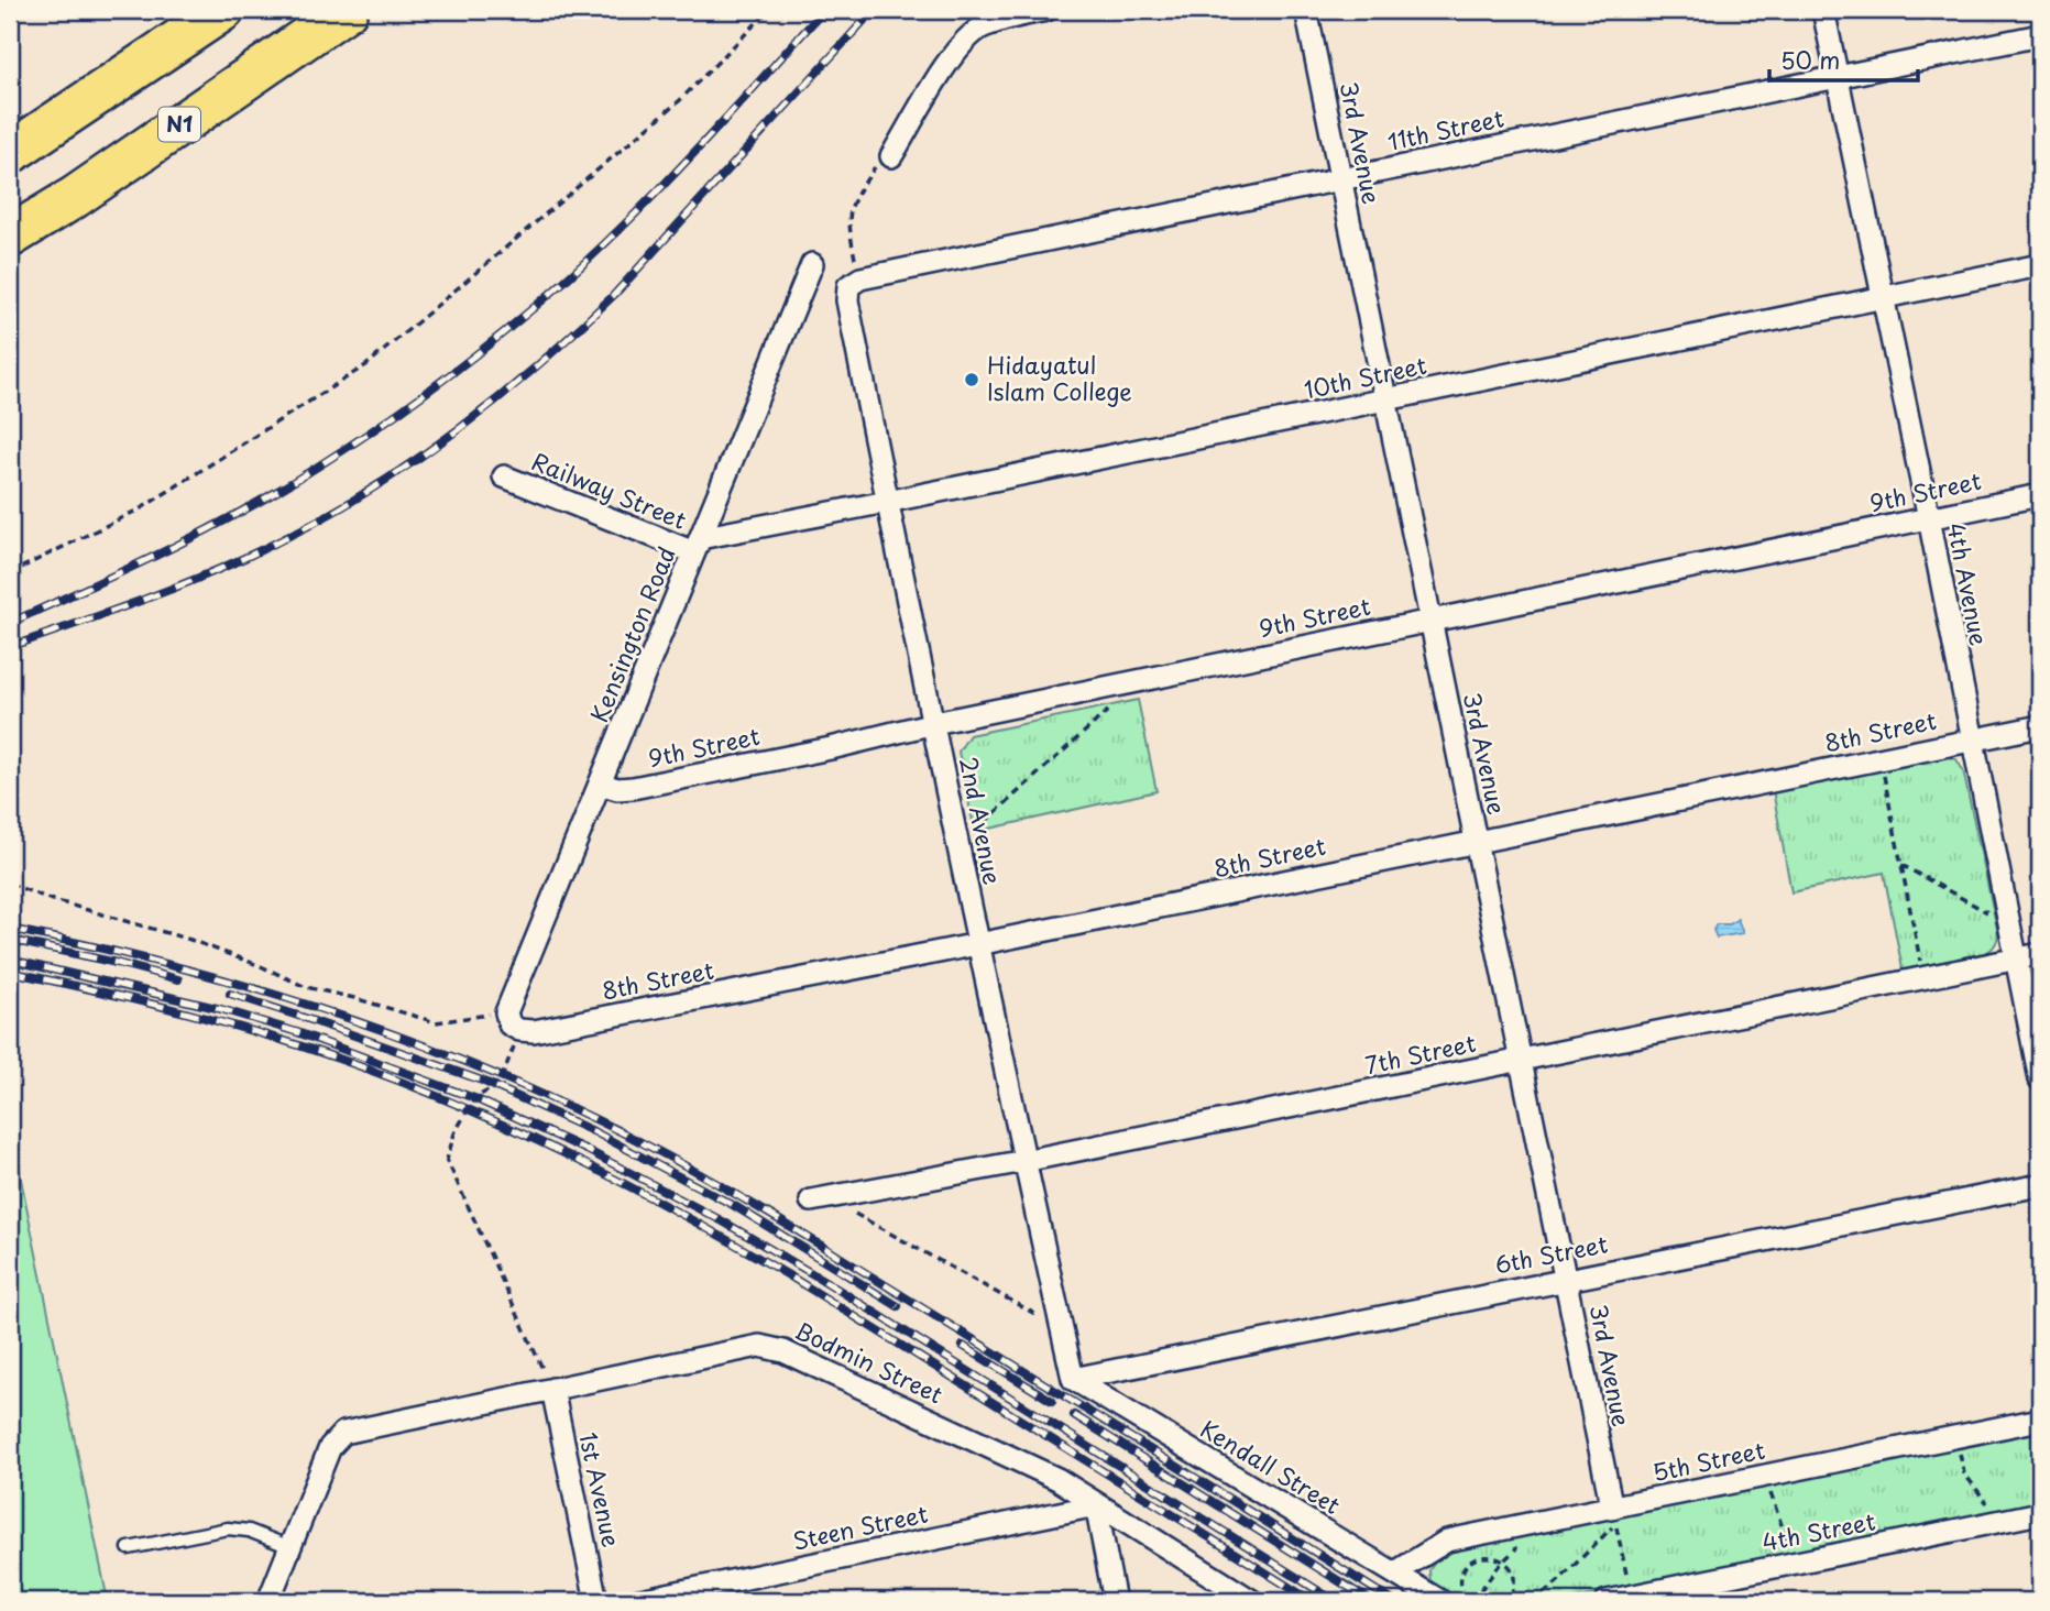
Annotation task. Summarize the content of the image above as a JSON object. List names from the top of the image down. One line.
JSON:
{"streets":{"highway":["N1"],"street":["11th Street","3rd Avenue","10th Street","Railway Street","9th Street","4th Avenue","Kensington Road","8th Street","2nd Avenue","7th Street","6th Street","Bodmin Street","5th Street","Kendall Street","1st Avenue","Steen Street","4th Street"]},"crossings":[["11th Street","3rd Avenue"],["11th Street","4th Avenue"],["11th Street","2nd Avenue"],["3rd Avenue","10th Street"],["3rd Avenue","9th Street"],["3rd Avenue","8th Street"],["3rd Avenue","7th Street"],["3rd Avenue","6th Street"],["3rd Avenue","5th Street"],["10th Street","Railway Street"],["10th Street","4th Avenue"],["10th Street","Kensington Road"],["10th Street","2nd Avenue"],["Railway Street","Kensington Road"],["9th Street","4th Avenue"],["9th Street","Kensington Road"],["9th Street","2nd Avenue"],["4th Avenue","8th Street"],["4th Avenue","7th Street"],["Kensington Road","8th Street"],["8th Street","2nd Avenue"],["2nd Avenue","7th Street"],["2nd Avenue","6th Street"],["2nd Avenue","Kendall Street"],["6th Street","Kendall Street"],["Bodmin Street","1st Avenue"],["Bodmin Street","Steen Street"],["5th Street","Kendall Street"]],"places":["Hidayatul Islam College"],"scale_bar":"50 m"}
